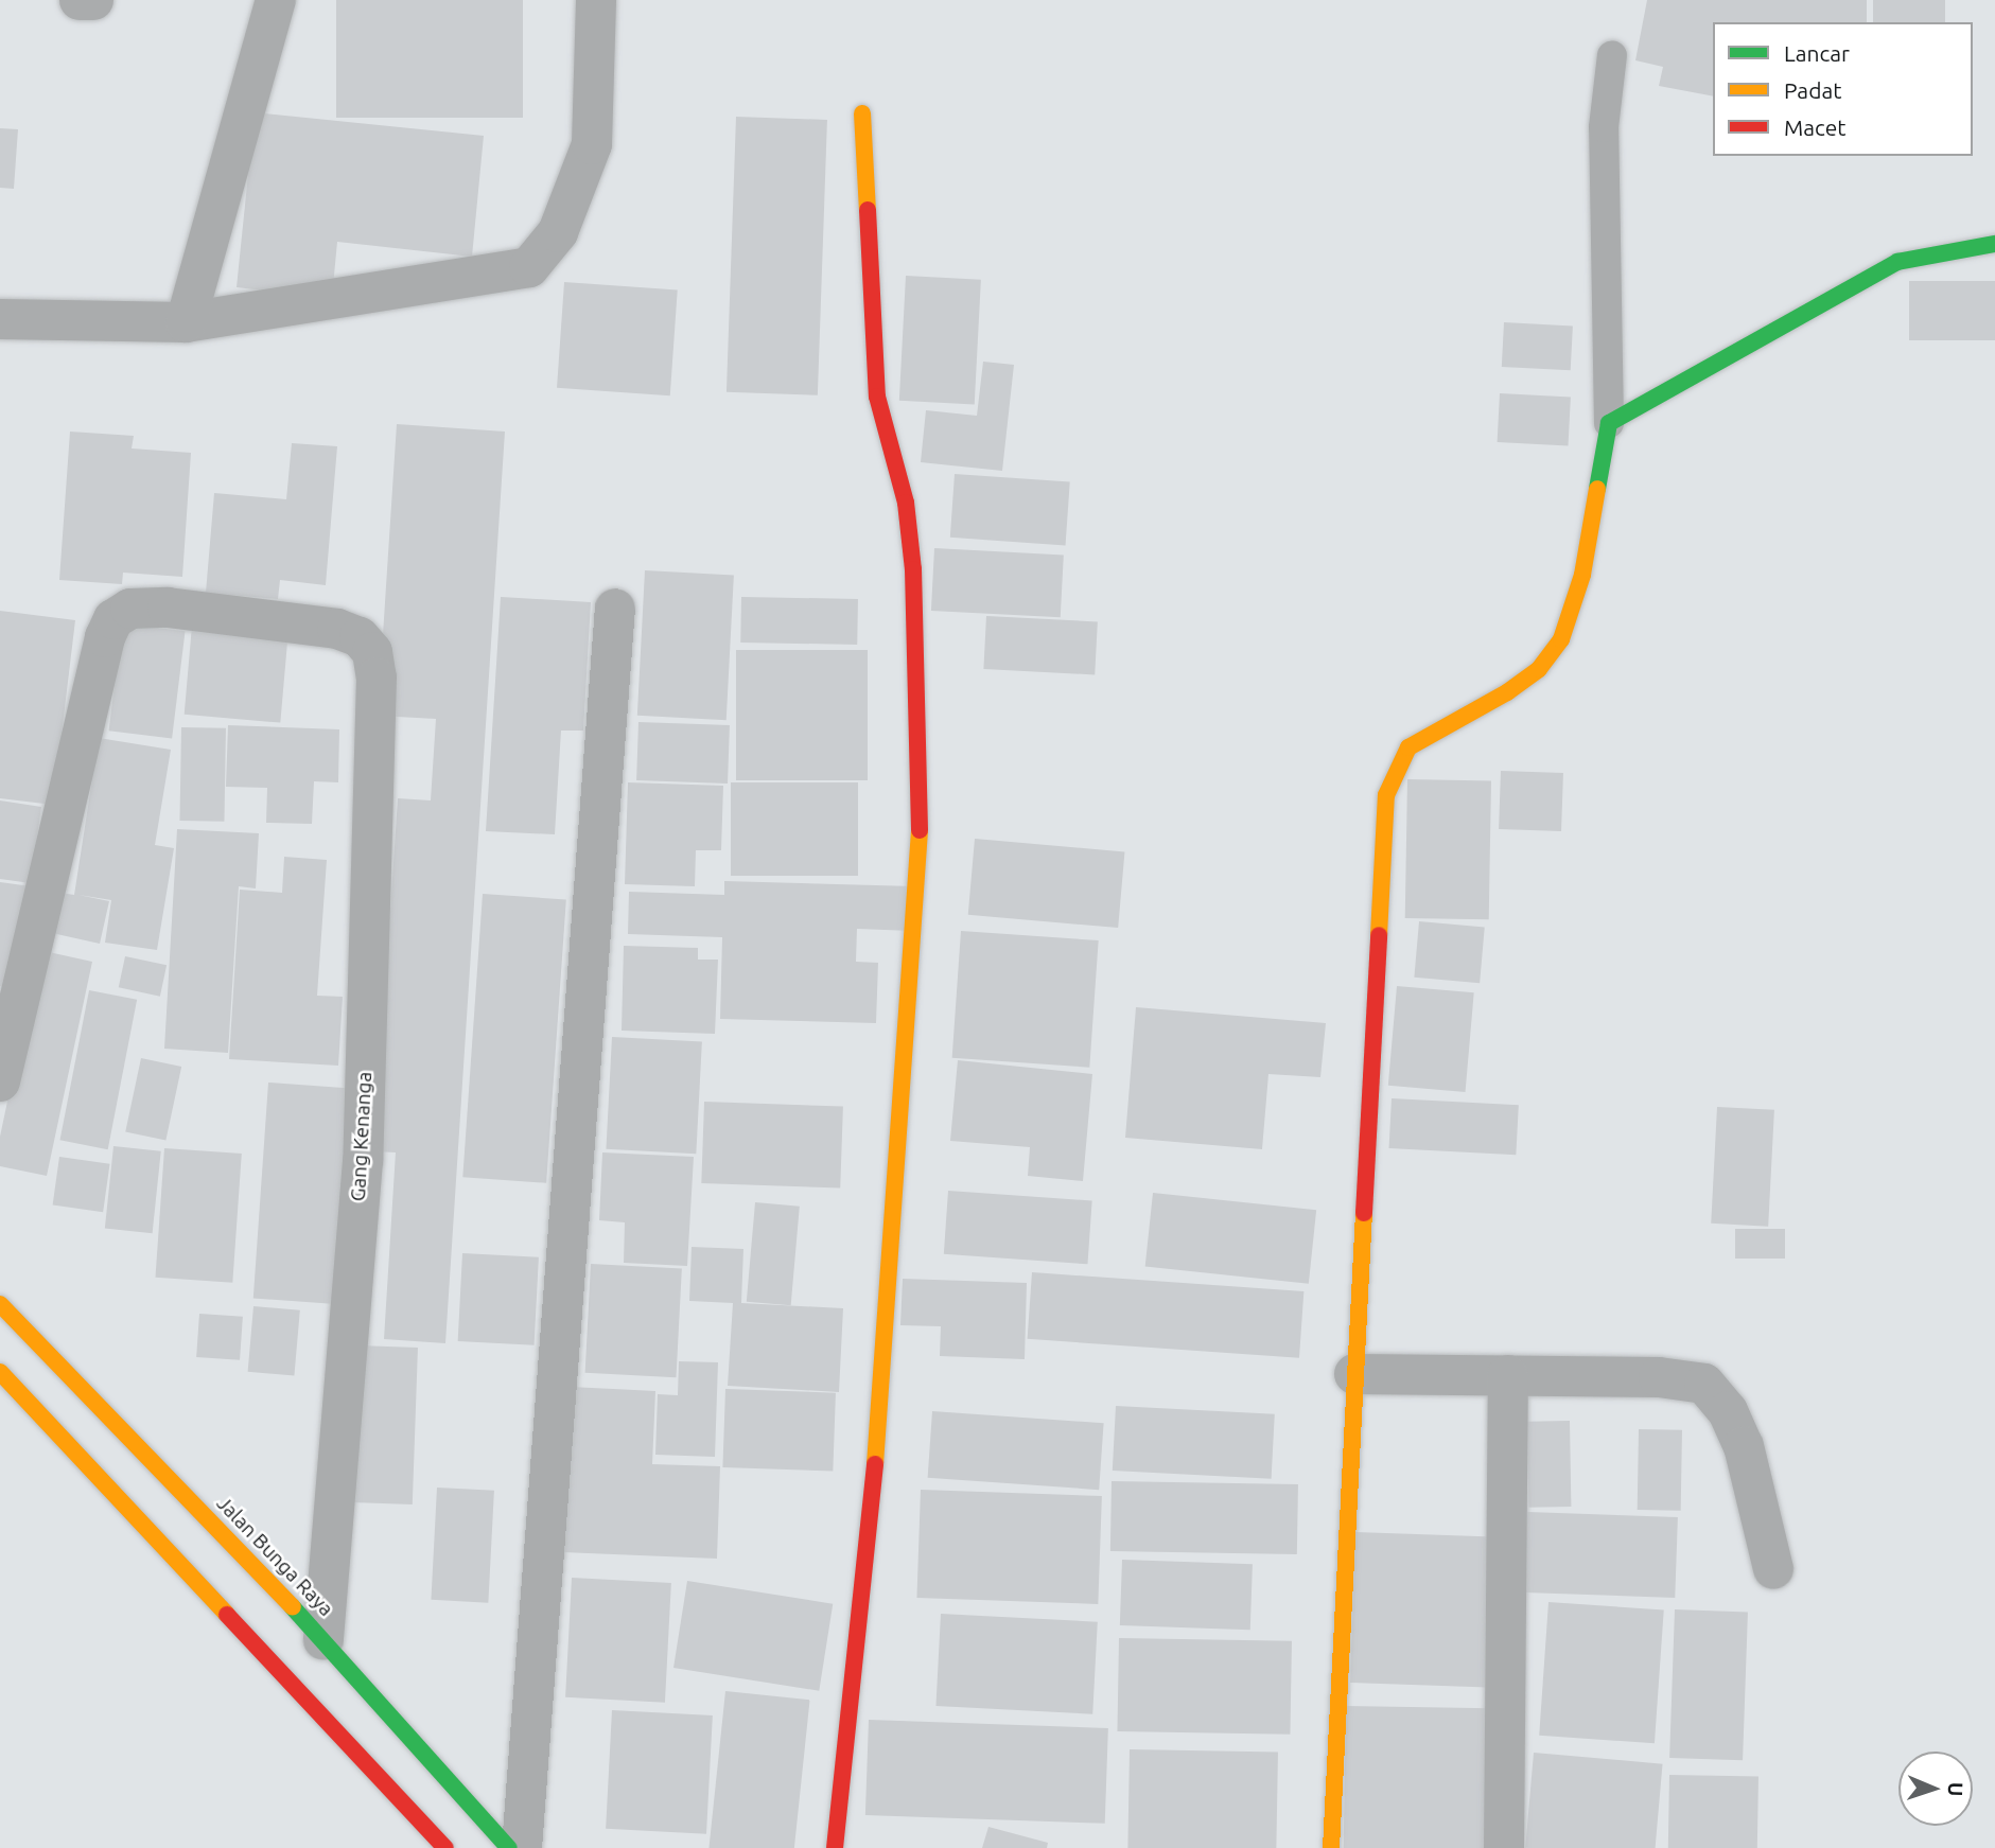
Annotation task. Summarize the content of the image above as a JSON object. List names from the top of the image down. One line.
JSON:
{"streets":{"street":["Gang Kenanga","Jalan Bunga Raya"]},"crossings":[["Gang Kenanga","Jalan Bunga Raya"]],"legend":["Lancar","Padat","Macet"],"north":"right"}
